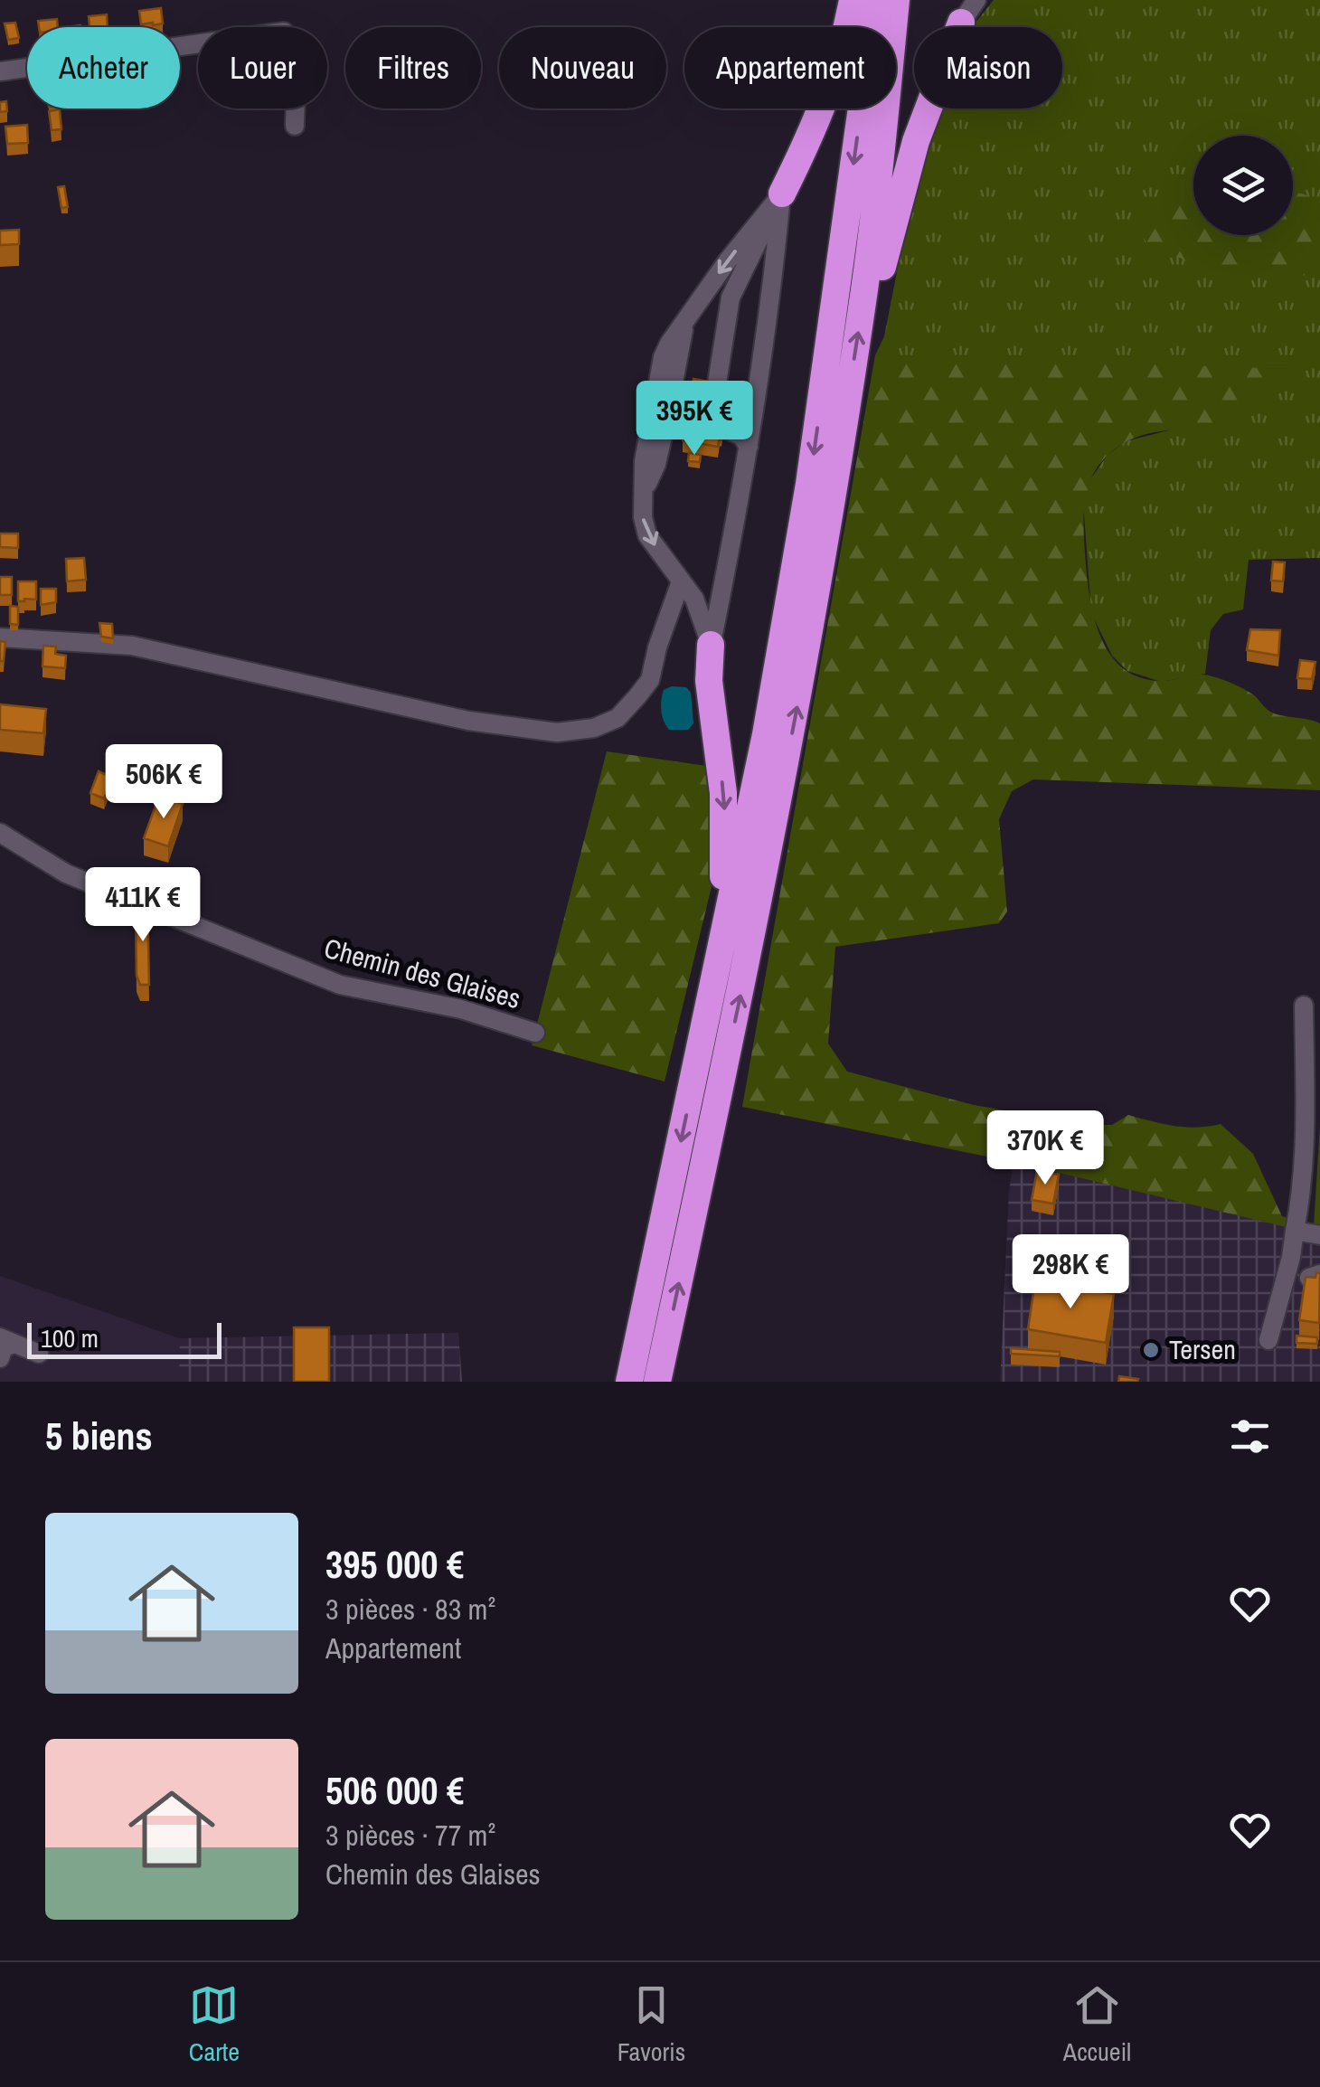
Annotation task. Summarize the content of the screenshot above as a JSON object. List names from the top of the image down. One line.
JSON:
{"streets":{"street":["Chemin des Glaises"]},"places":["Tersen"],"scale_bar":"100 m","page":{"chip":["Acheter","Louer","Filtres","Nouveau","Appartement","Maison"],"price":["395K €","506K €","411K €","370K €","298K €"],"scale":"100 m","heading":"5 biens","list":[{"name":"395 000 €","note":"3 pièces · 83 m² · Appartement"},{"name":"506 000 €","note":"3 pièces · 77 m² · Chemin des Glaises"}],"tabs":["Carte","Favoris","Accueil"]}}
